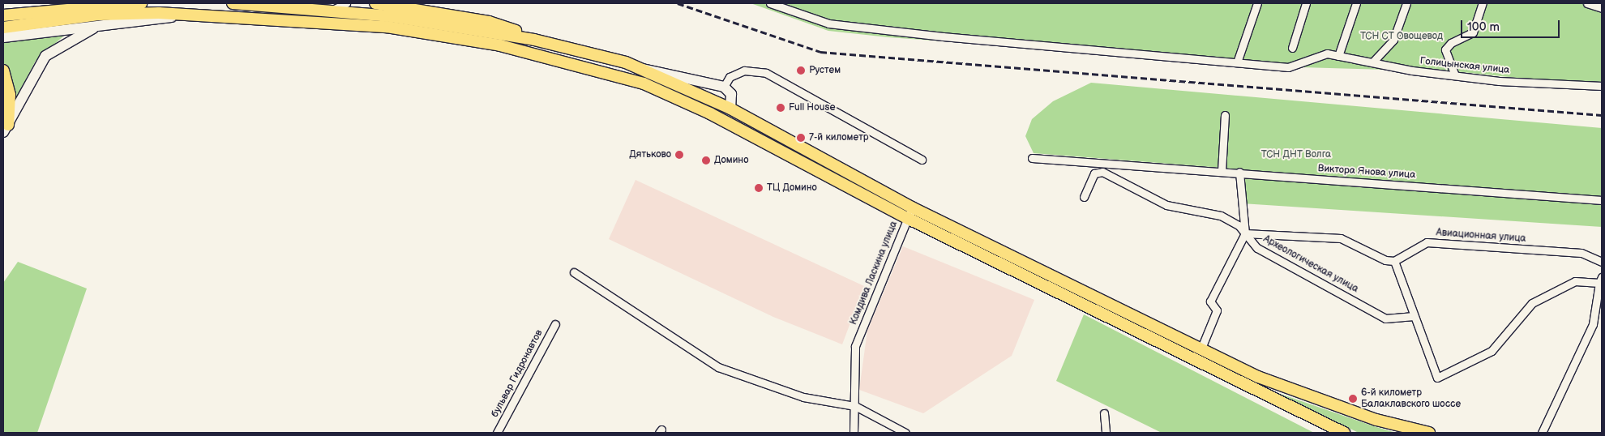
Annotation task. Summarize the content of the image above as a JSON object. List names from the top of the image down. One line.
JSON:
{"streets":{"street":["Голицынская улица","Виктора Янова улица","Авиационная улица","Археологическая улица","Комдива Ласкина улица","бульвар Гидронавтов"]},"parks":["ТСН СТ Овощевод","ТСН ДНТ Волга"],"places":["Рустем","Full House","7-й километр","Дятьково","Домино","ТЦ Домино","6-й километр Балаклавского шоccе"],"scale_bar":"100 m"}
